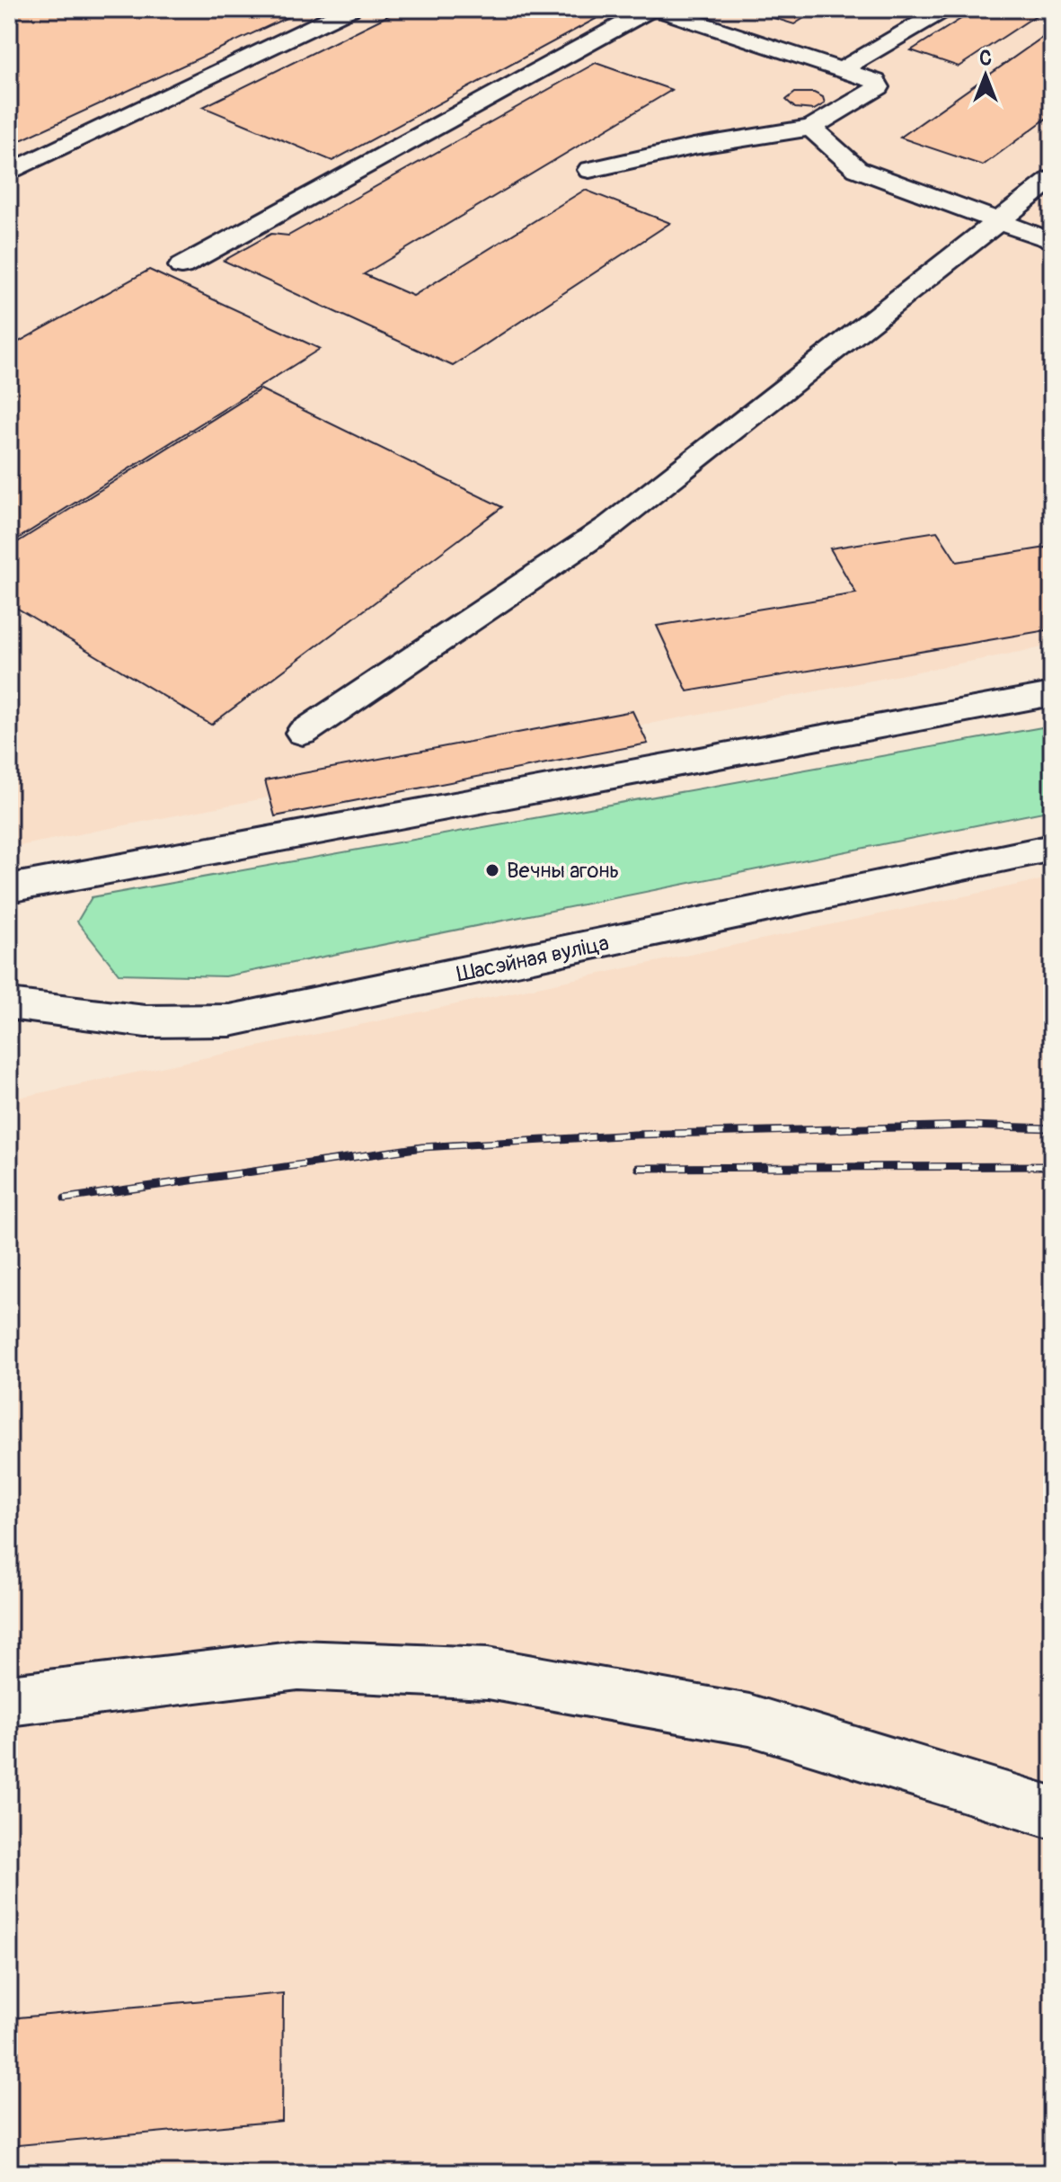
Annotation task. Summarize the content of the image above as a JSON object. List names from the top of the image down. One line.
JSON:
{"streets":{"street":["Шасэйная вуліца"]},"places":["Вечны агонь"],"north":"top"}
